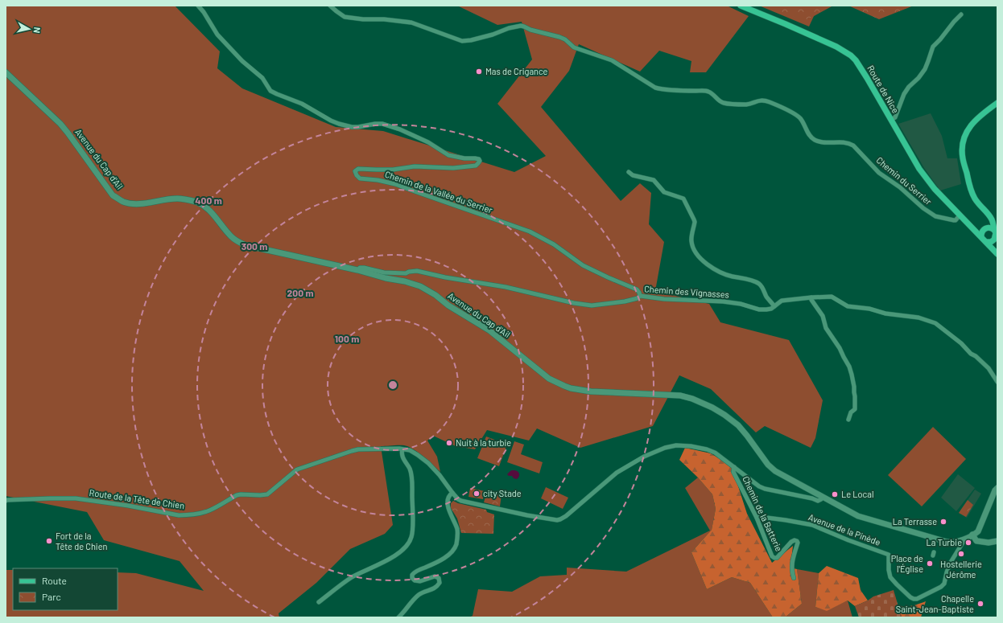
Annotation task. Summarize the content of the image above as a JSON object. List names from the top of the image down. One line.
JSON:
{"streets":{"main road":["Route de Nice"],"street":["Avenue du Cap d'Ail","Chemin du Serrier","Chemin de la Vallée du Serrier","Chemin des Vignasses","Route de la Tête de Chien","Chemin de la Batterie","Avenue de la Pinède"]},"crossings":[["Route de Nice","Chemin du Serrier"],["Avenue du Cap d'Ail","Chemin des Vignasses"],["Avenue du Cap d'Ail","Route de la Tête de Chien"],["Avenue du Cap d'Ail","Avenue de la Pinède"],["Chemin de la Vallée du Serrier","Chemin des Vignasses"],["Route de la Tête de Chien","Chemin de la Batterie"],["Chemin de la Batterie","Avenue de la Pinède"]],"places":["Mas de Crigance","Nuit à la turbie","city Stade","Le Local","La Terrasse","Fort de la Tête de Chien","La Turbie","Hostellerie Jérôme","Place de l'Église","Chapelle Saint-Jean-Baptiste"],"legend":["Route","Parc"],"north":"right","rings":["400 m","300 m","200 m","100 m"]}
